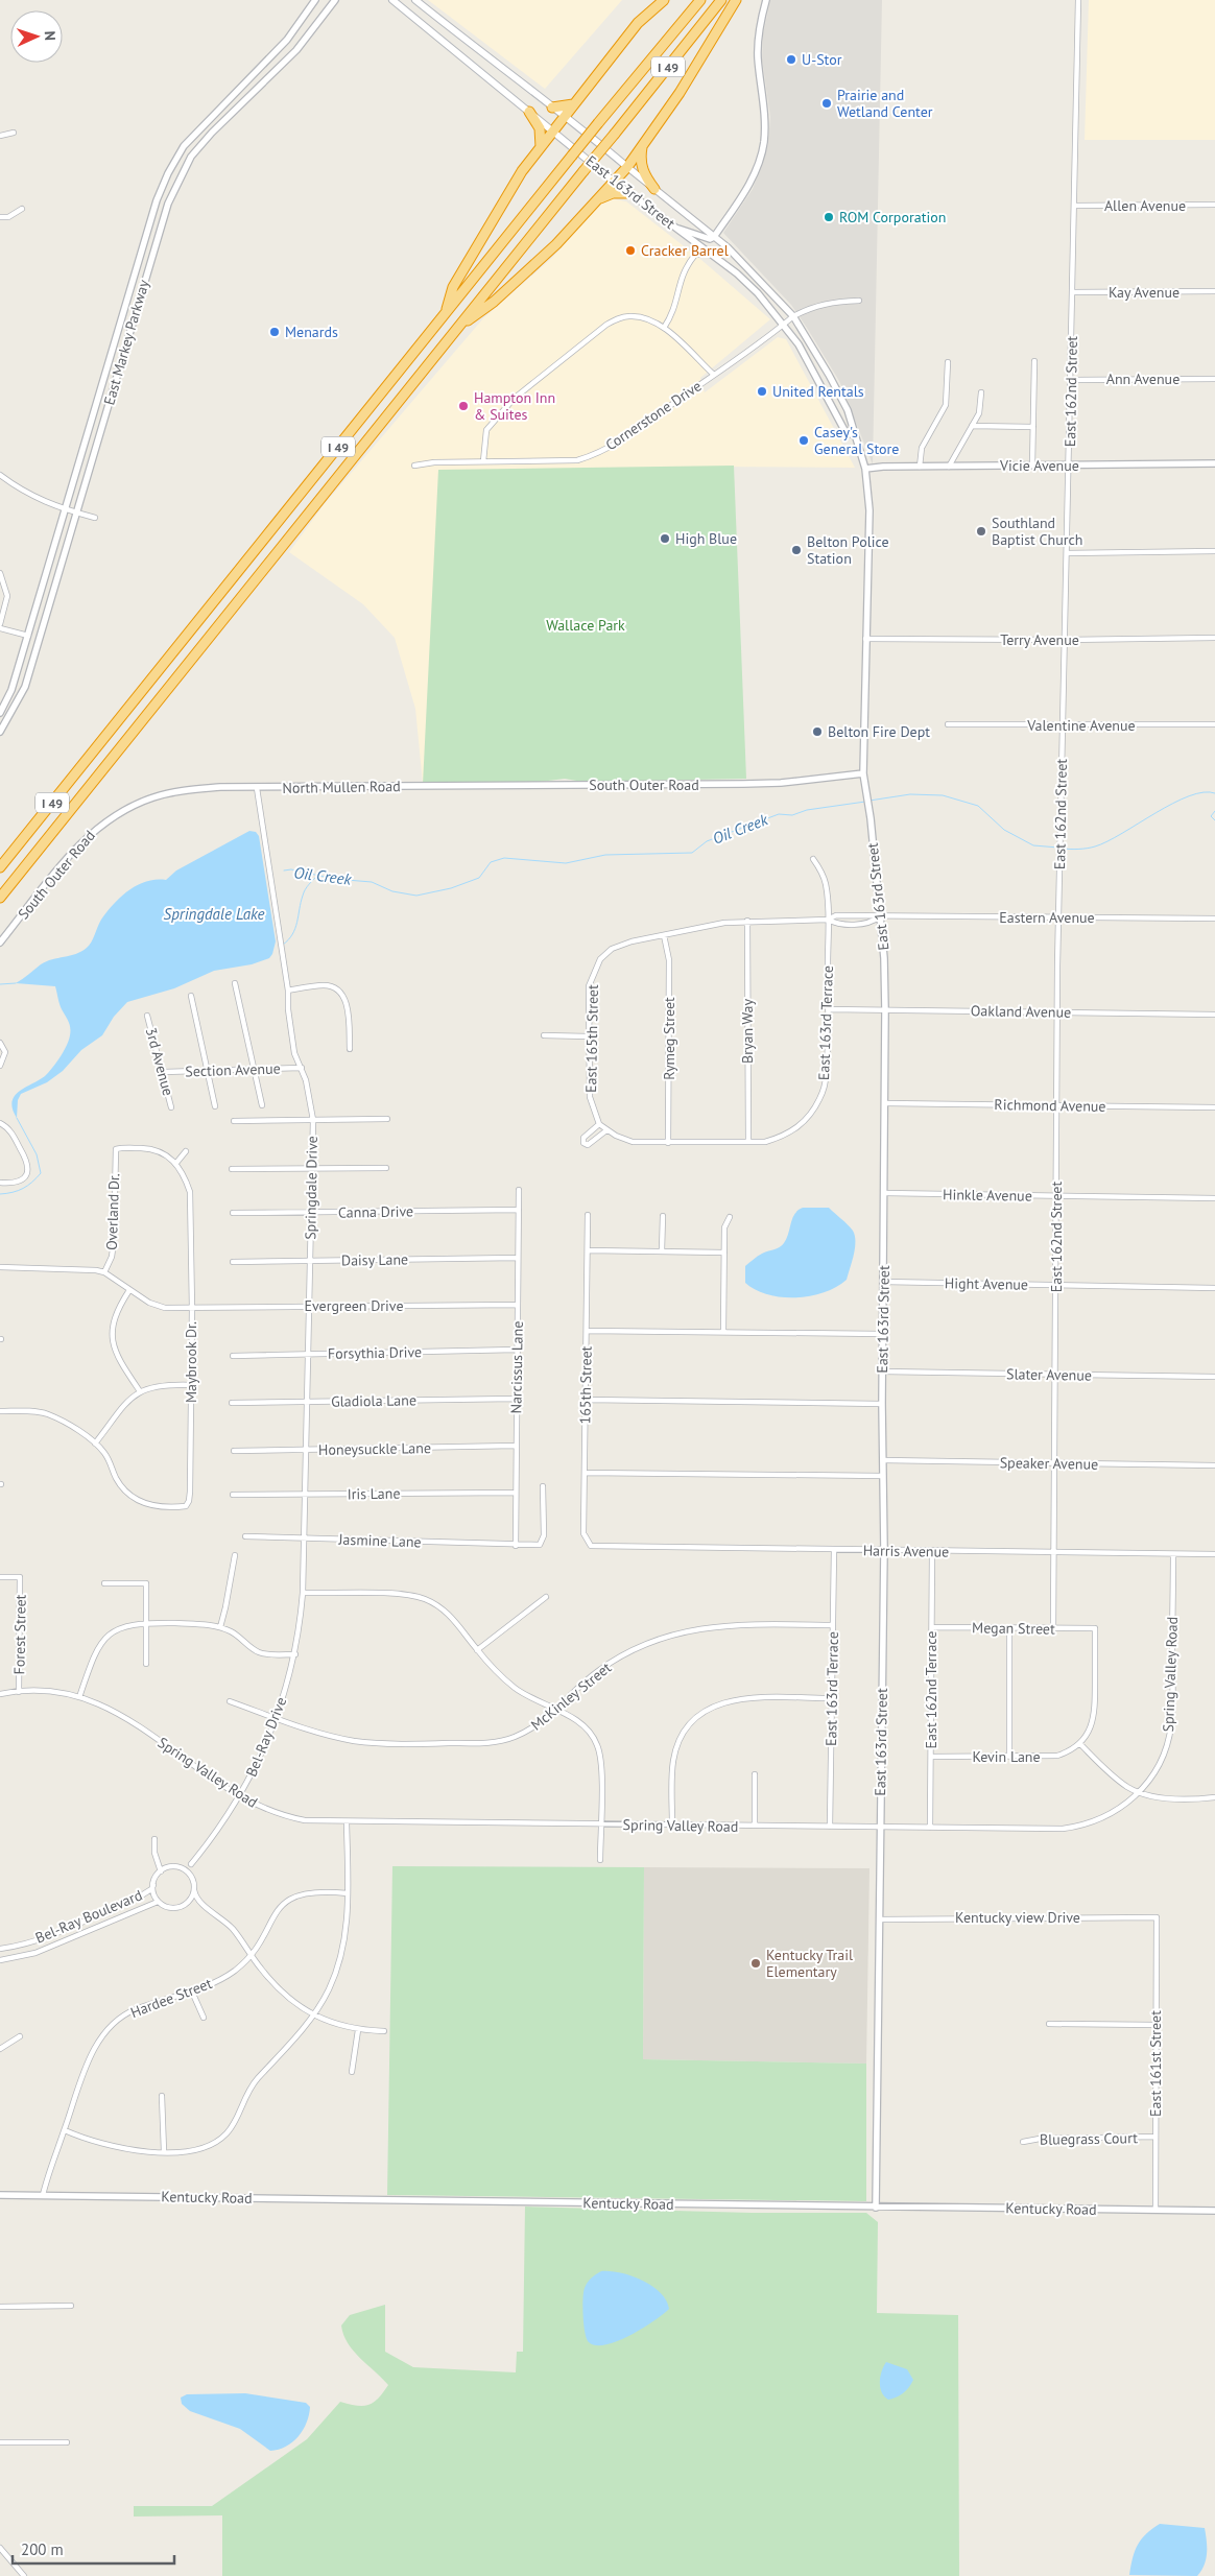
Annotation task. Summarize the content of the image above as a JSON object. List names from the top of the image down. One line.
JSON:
{"streets":{"highway":["I 49"],"main road":["East 163rd Street"],"street":["Allen Avenue","Kay Avenue","East Markey Parkway","Ann Avenue","East 162nd Street","Cornerstone Drive","Vicie Avenue","Terry Avenue","Valentine Avenue","South Outer Road","North Mullen Road","Eastern Avenue","Oakland Avenue","East 163rd Terrace","Bryan Way","East 165th Street","Rymeg Street","3rd Avenue","Section Avenue","Richmond Avenue","Springdale Drive","Hinkle Avenue","Overland Dr.","Canna Drive","Daisy Lane","Hight Avenue","Evergreen Drive","Forsythia Drive","Maybrook Dr.","Narcissus Lane","Slater Avenue","165th Street","Gladiola Lane","Honeysuckle Lane","Speaker Avenue","Iris Lane","Jasmine Lane","Harris Avenue","Megan Street","Forest Street","Spring Valley Road","East 162nd Terrace","McKinley Street","Bel-Ray Drive","Kevin Lane","Bel-Ray Boulevard","Kentucky view Drive","Hardee Street","East 161st Street","Bluegrass Court","Kentucky Road"]},"crossings":[["East 163rd Street","Cornerstone Drive"],["East 163rd Street","Vicie Avenue"],["East 163rd Street","Terry Avenue"],["East 163rd Street","South Outer Road"],["East 163rd Street","Eastern Avenue"],["East 163rd Street","Oakland Avenue"],["East 163rd Street","Richmond Avenue"],["East 163rd Street","Hinkle Avenue"],["East 163rd Street","Hight Avenue"],["East 163rd Street","Slater Avenue"],["East 163rd Street","Speaker Avenue"],["East 163rd Street","Harris Avenue"],["East 163rd Street","Spring Valley Road"],["East 163rd Street","Kentucky view Drive"],["East 163rd Street","Kentucky Road"],["Allen Avenue","East 162nd Street"],["Kay Avenue","East 162nd Street"],["Ann Avenue","East 162nd Street"],["East 162nd Street","Vicie Avenue"],["East 162nd Street","Terry Avenue"],["East 162nd Street","Valentine Avenue"],["East 162nd Street","Eastern Avenue"],["East 162nd Street","Oakland Avenue"],["East 162nd Street","Richmond Avenue"],["East 162nd Street","Hinkle Avenue"],["East 162nd Street","Hight Avenue"],["East 162nd Street","Slater Avenue"],["East 162nd Street","Speaker Avenue"],["East 162nd Street","Harris Avenue"],["East 162nd Street","Megan Street"],["South Outer Road","North Mullen Road"],["North Mullen Road","Springdale Drive"],["Eastern Avenue","East 163rd Terrace"],["Eastern Avenue","Bryan Way"],["Eastern Avenue","East 165th Street"],["Eastern Avenue","Rymeg Street"],["Oakland Avenue","East 163rd Terrace"],["East 163rd Terrace","Bryan Way"],["East 163rd Terrace","Harris Avenue"],["East 163rd Terrace","Spring Valley Road"],["East 163rd Terrace","McKinley Street"],["3rd Avenue","Section Avenue"],["Section Avenue","Springdale Drive"],["Springdale Drive","Canna Drive"],["Springdale Drive","Daisy Lane"],["Springdale Drive","Evergreen Drive"],["Springdale Drive","Forsythia Drive"],["Springdale Drive","Gladiola Lane"],["Springdale Drive","Honeysuckle Lane"],["Springdale Drive","Iris Lane"],["Springdale Drive","Jasmine Lane"],["Springdale Drive","Bel-Ray Drive"],["Overland Dr.","Evergreen Drive"],["Overland Dr.","Maybrook Dr."],["Canna Drive","Narcissus Lane"],["Daisy Lane","Narcissus Lane"],["Evergreen Drive","Maybrook Dr."],["Evergreen Drive","Narcissus Lane"],["Forsythia Drive","Narcissus Lane"],["Narcissus Lane","Gladiola Lane"],["Narcissus Lane","Honeysuckle Lane"],["Narcissus Lane","Iris Lane"],["Narcissus Lane","Jasmine Lane"],["165th Street","Harris Avenue"],["Harris Avenue","Spring Valley Road"],["Harris Avenue","East 162nd Terrace"],["Megan Street","East 162nd Terrace"],["Megan Street","Kevin Lane"],["Forest Street","Spring Valley Road"],["Spring Valley Road","East 162nd Terrace"],["Spring Valley Road","Bel-Ray Drive"],["East 162nd Terrace","Kevin Lane"],["McKinley Street","Bel-Ray Drive"],["Kentucky view Drive","East 161st Street"],["Hardee Street","Kentucky Road"],["East 161st Street","Bluegrass Court"],["East 161st Street","Kentucky Road"]],"water":["Oil Creek","Springdale Lake"],"parks":["Wallace Park"],"places":["U-Stor","Prairie and Wetland Center","ROM Corporation","Cracker Barrel","Menards","United Rentals","Hampton Inn & Suites","Casey's General Store","Southland Baptist Church","High Blue","Belton Police Station","Belton Fire Dept","Kentucky Trail Elementary"],"scale_bar":"200 m","north":"right"}
